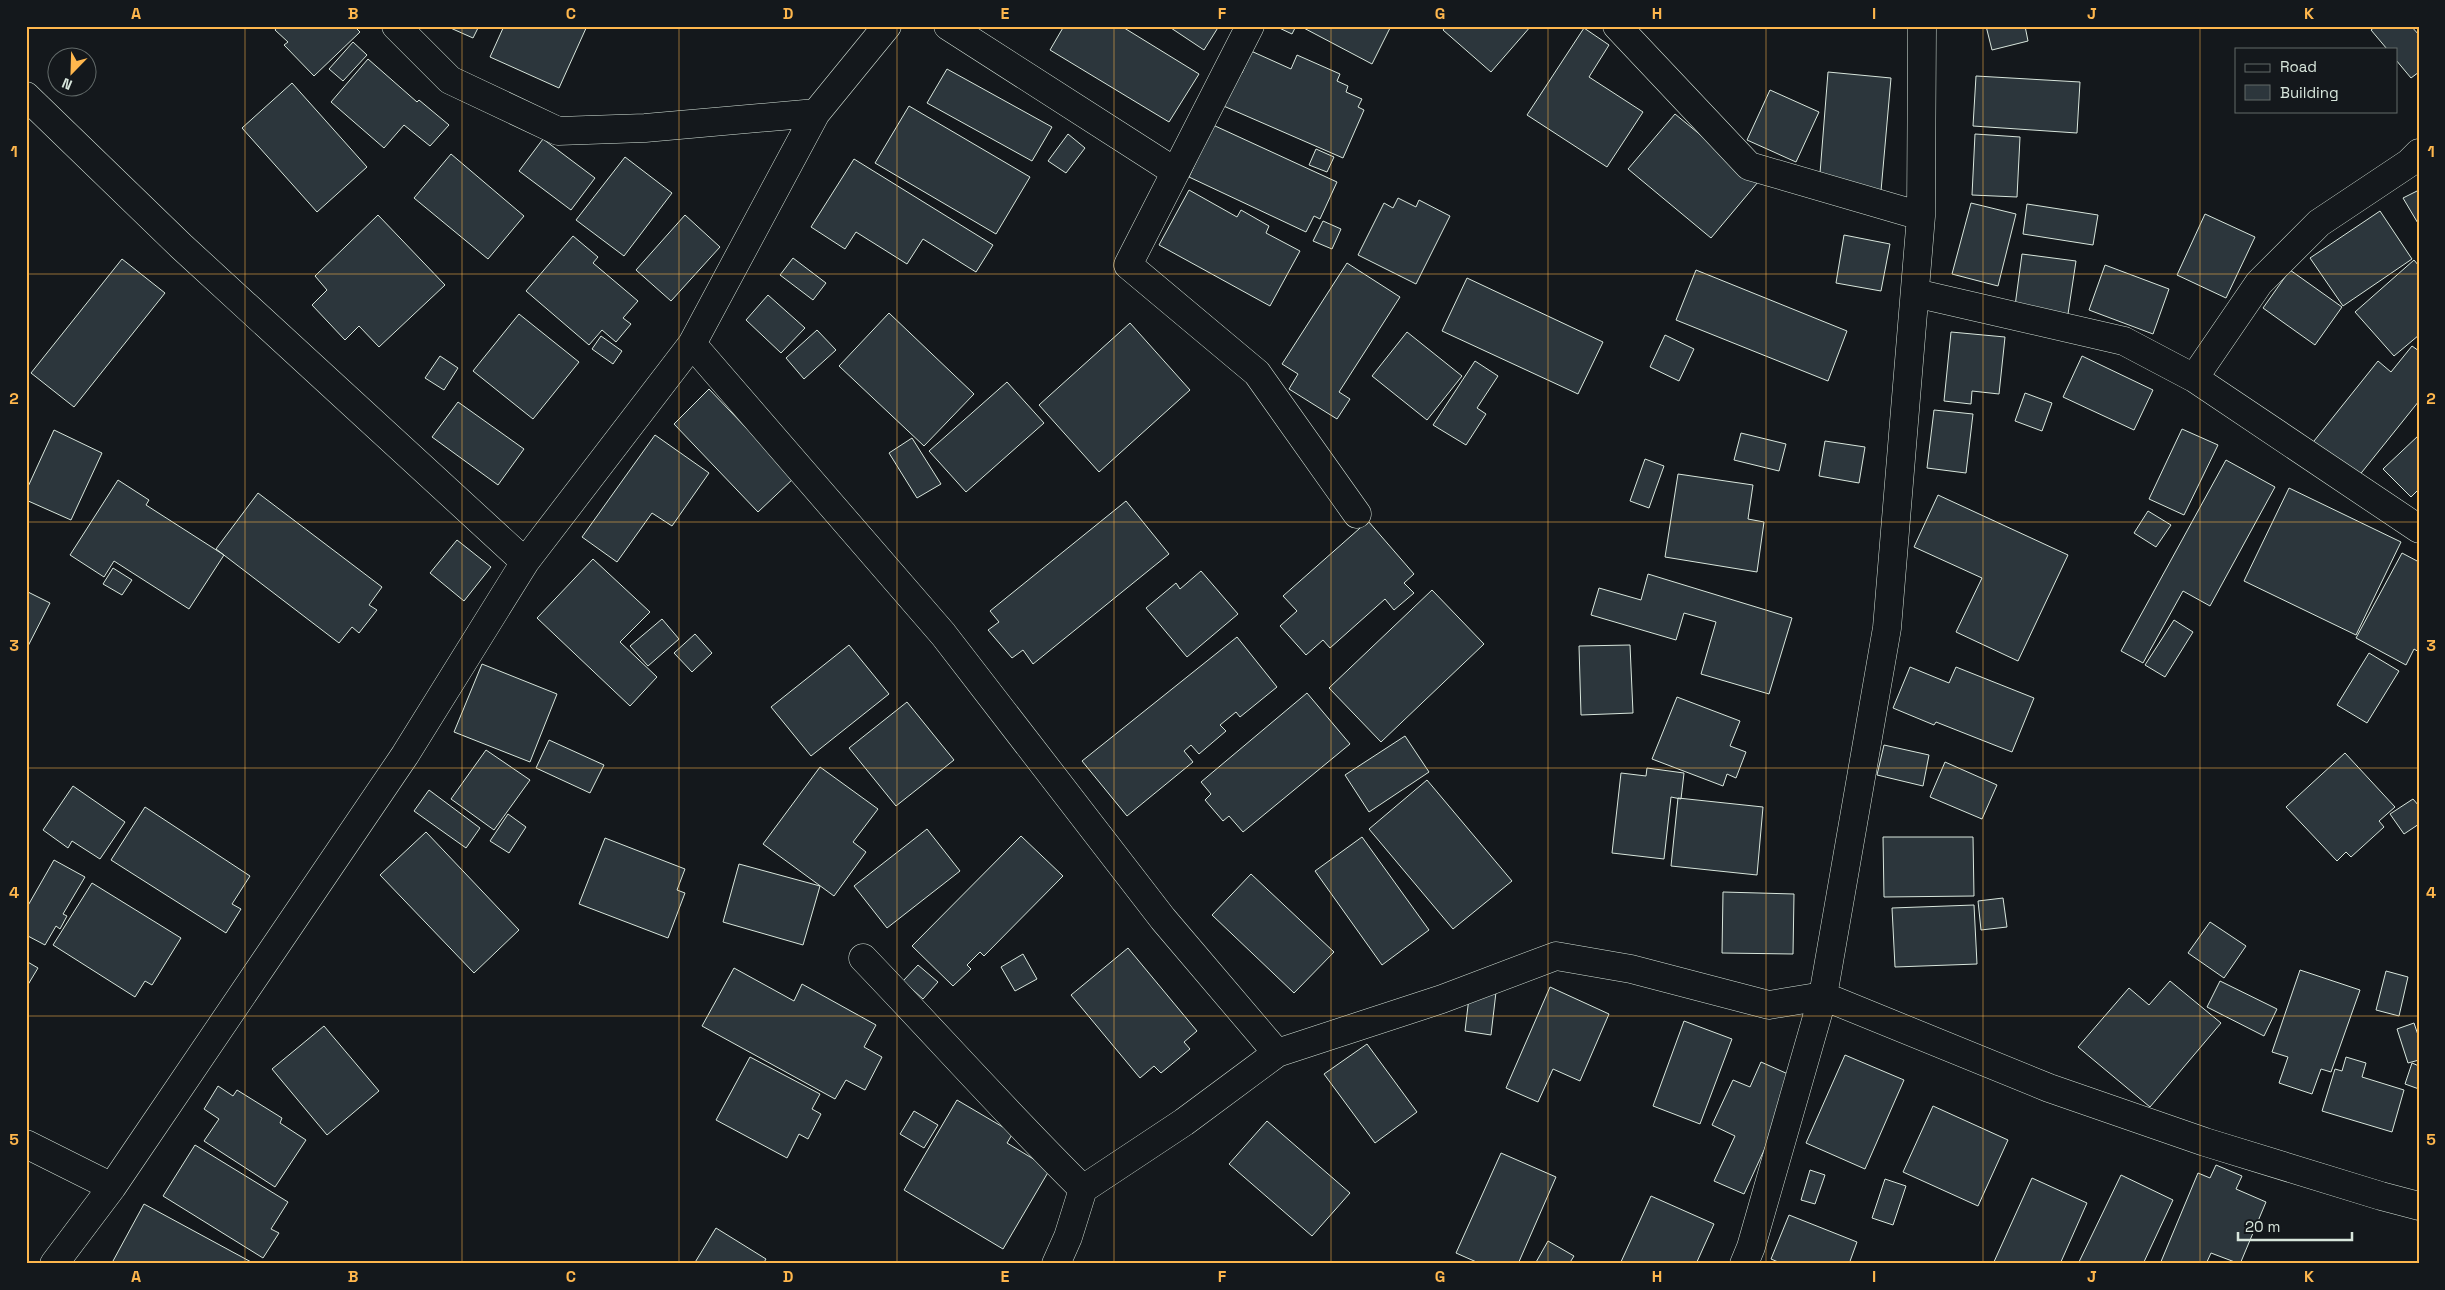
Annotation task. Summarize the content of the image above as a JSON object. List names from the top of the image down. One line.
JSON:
{"legend":["Road","Building"],"scale_bar":"20 m","north":"bottom left","grid":{"columns":["A","B","C","D","E","F","G","H","I","J","K"],"rows":["1","2","3","4","5"]}}
